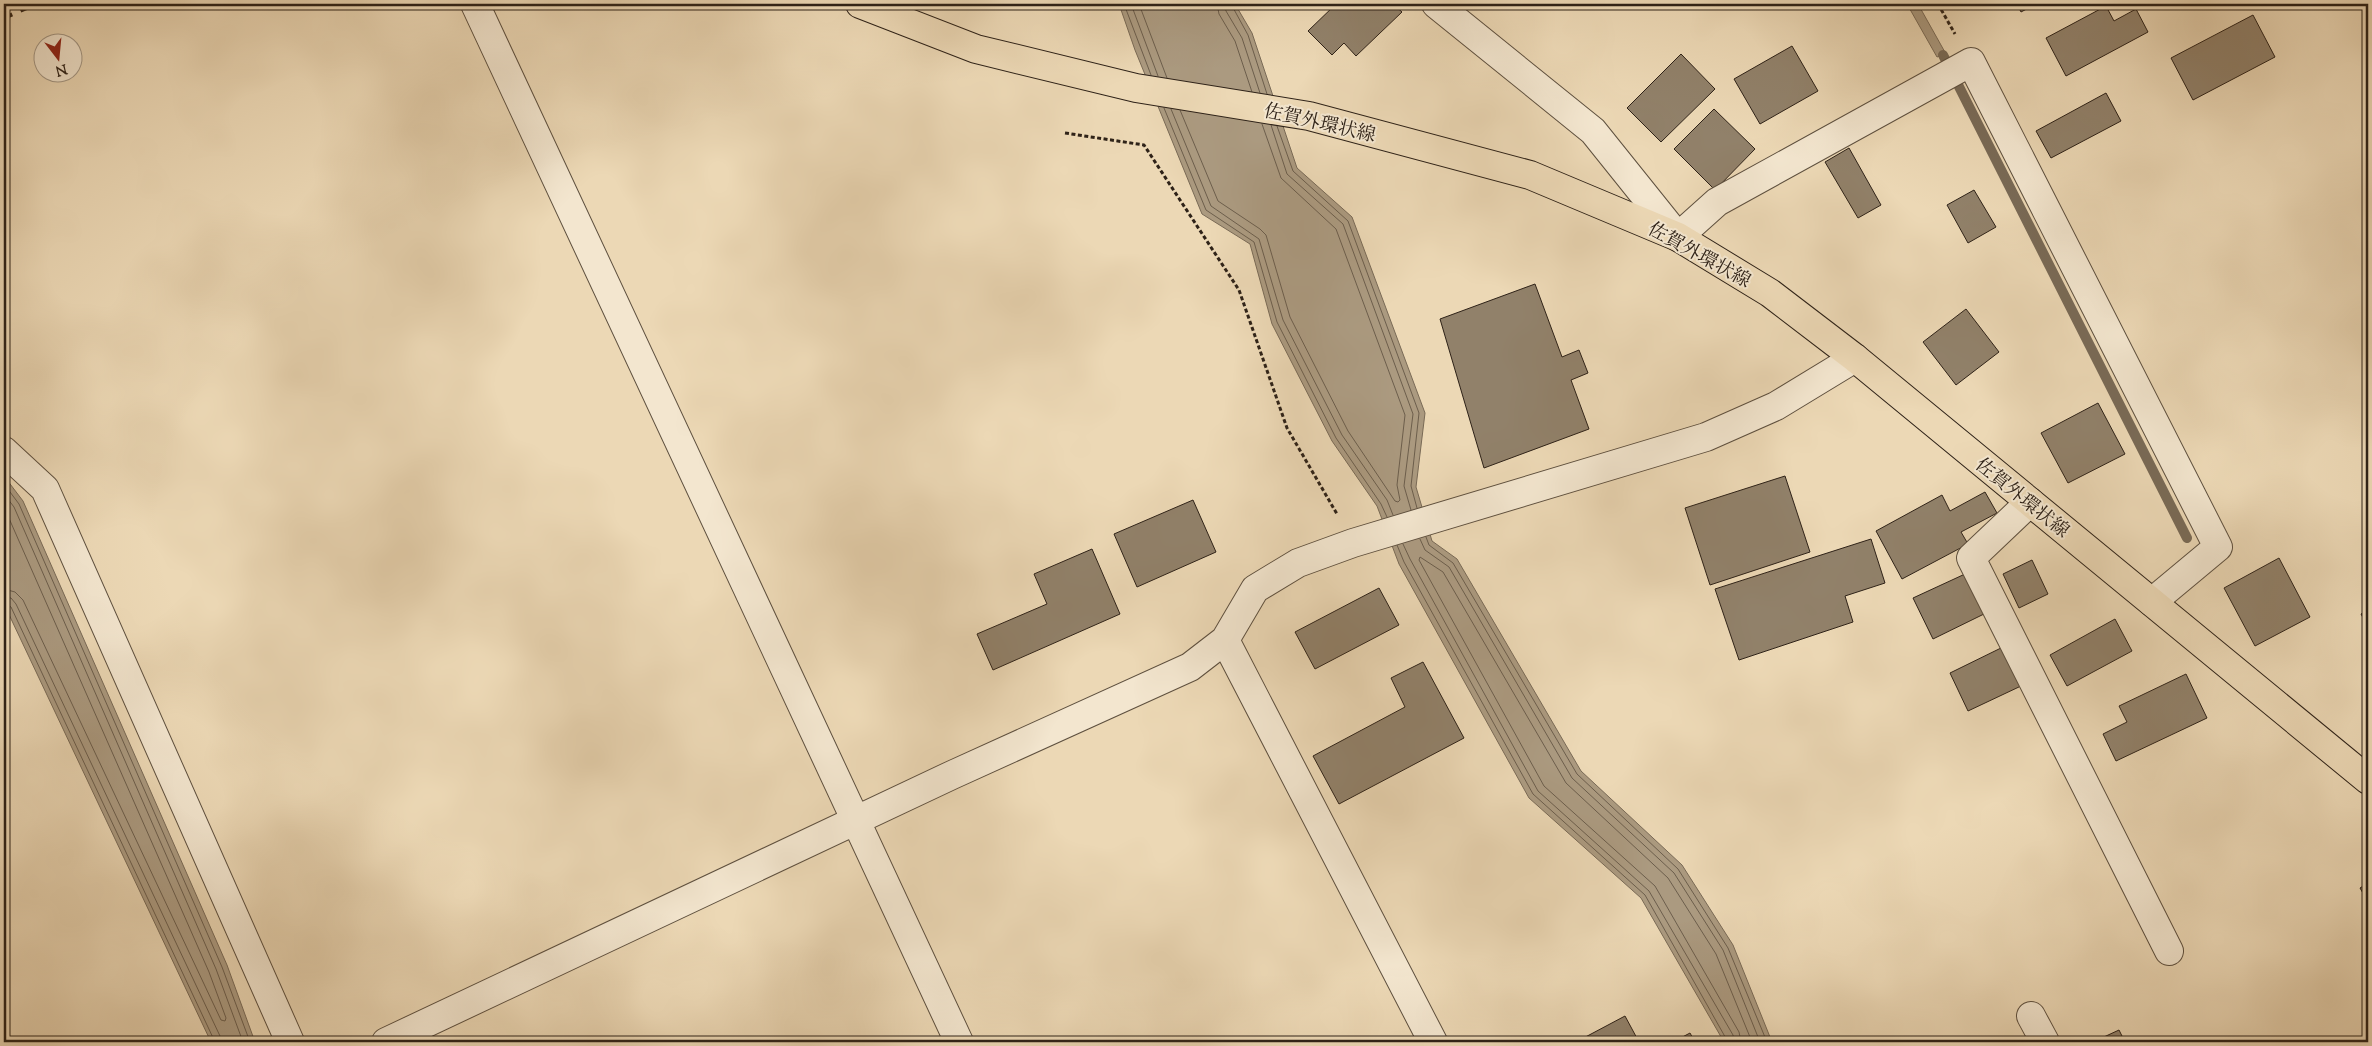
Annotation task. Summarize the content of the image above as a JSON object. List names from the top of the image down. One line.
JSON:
{"streets":{"main road":["佐賀外環状線"]},"north":"bottom"}
